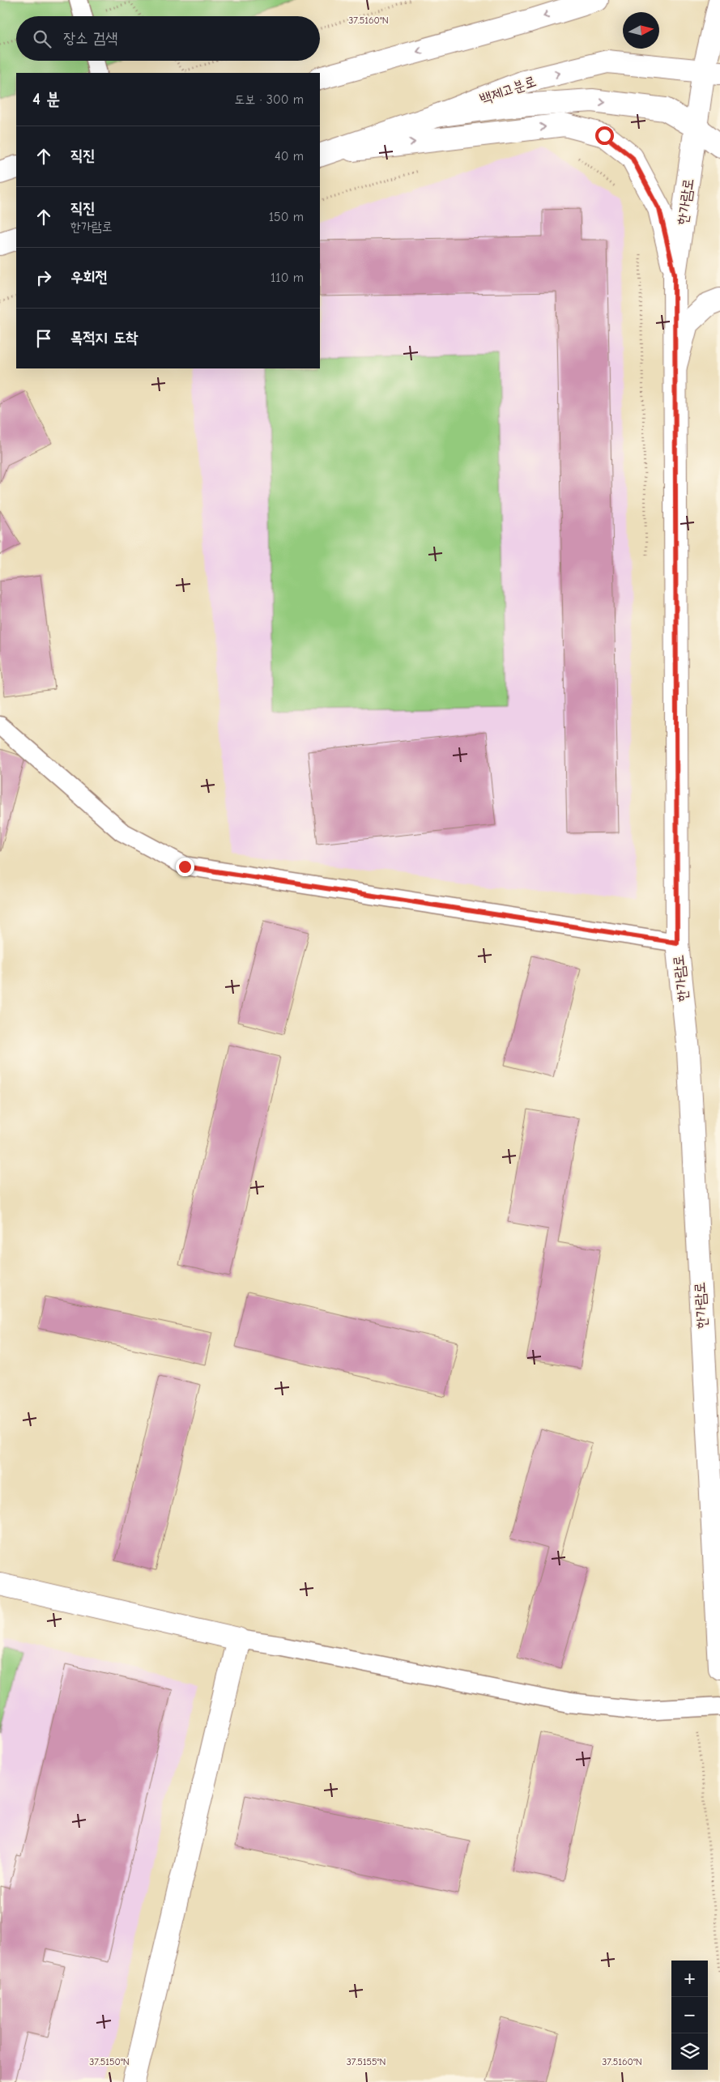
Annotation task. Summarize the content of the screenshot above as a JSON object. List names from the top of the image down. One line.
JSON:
{"streets":{"main road":["백제고분로","한가람로"]},"crossings":[["백제고분로","한가람로"]],"north":"right","page":{"search":"장소 검색","heading":["4 분","도보 · 300 m"],"list":[["직진","40 m"],["직진","한가람로","150 m"],["우회전","110 m"],"목적지 도착"],"map_buttons":["+","−"]},"coordinates":["37.5160°N","37.5150°N","37.5155°N"]}
